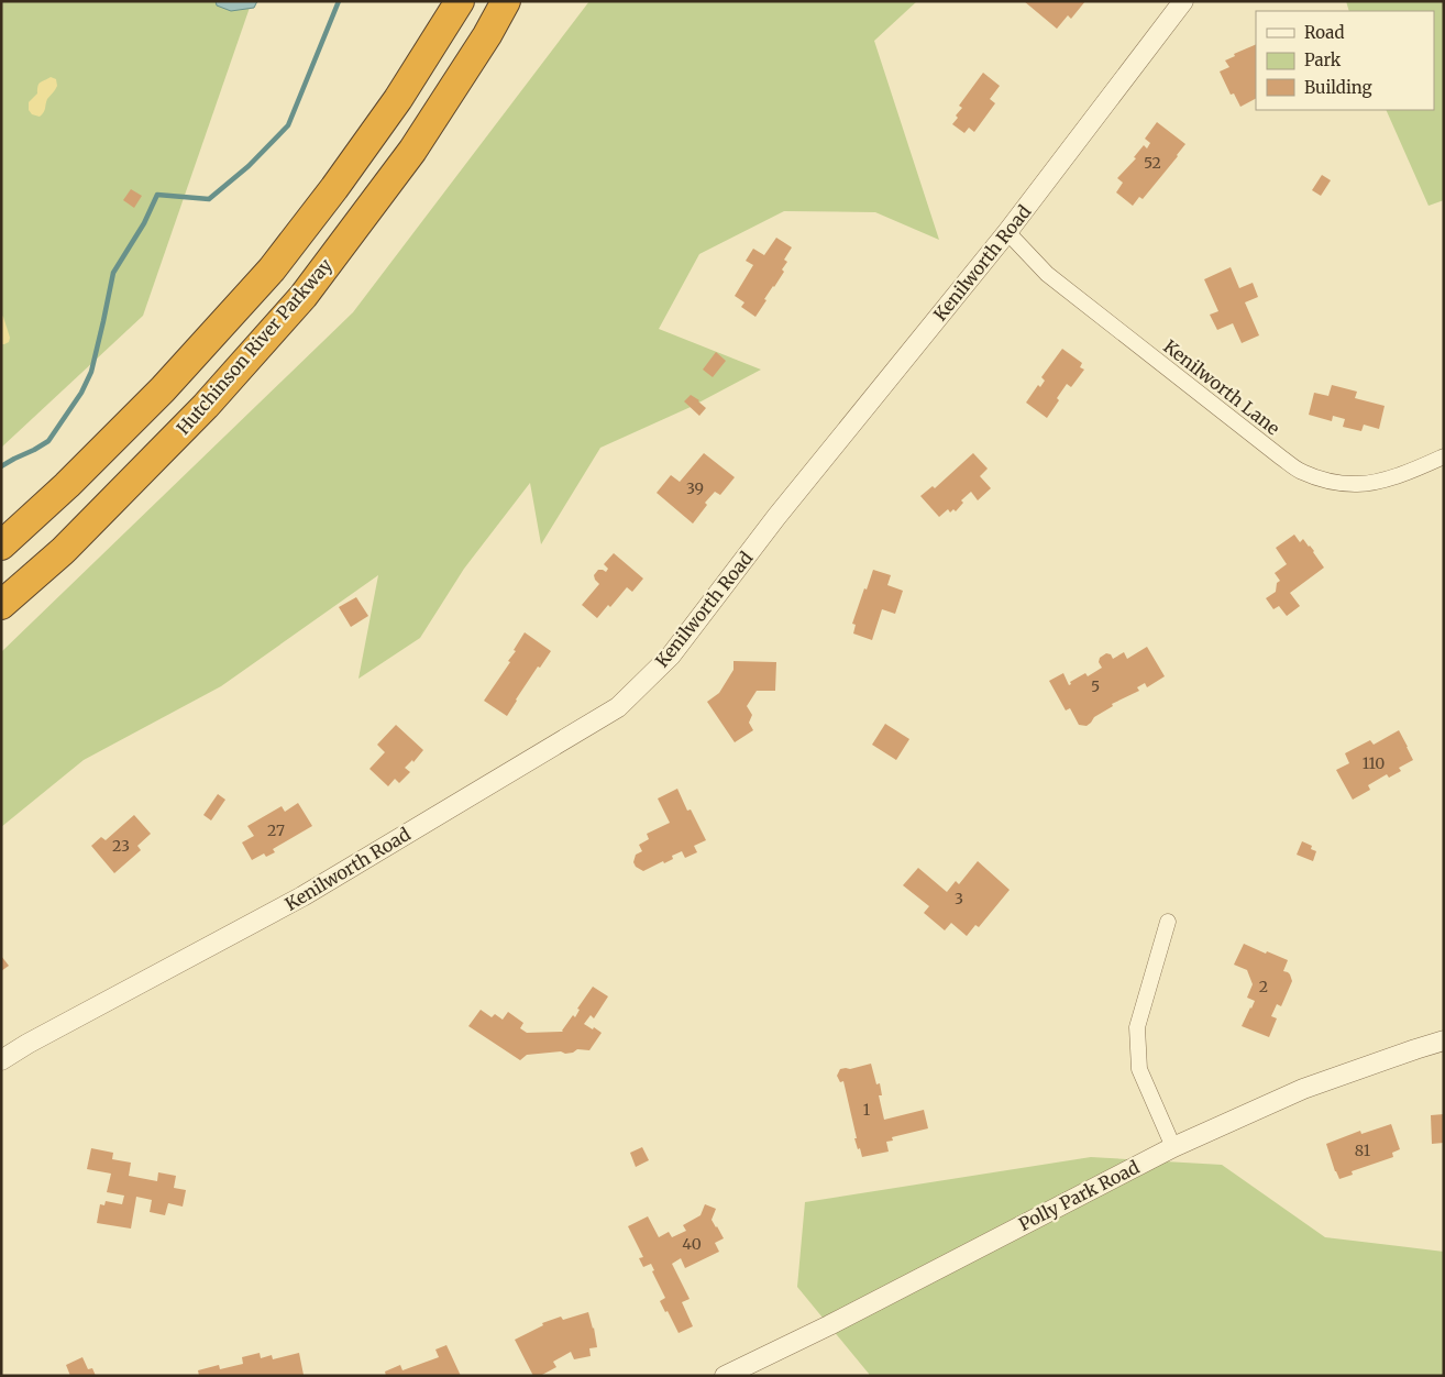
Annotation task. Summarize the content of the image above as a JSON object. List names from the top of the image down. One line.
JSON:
{"streets":{"highway":["Hutchinson River Parkway"],"street":["Kenilworth Road","Kenilworth Lane","Polly Park Road"]},"crossings":[["Kenilworth Road","Kenilworth Lane"]],"house_numbers":["52","39","5","110","27","23","3","2","1","81","40"],"legend":["Road","Park","Building"]}
